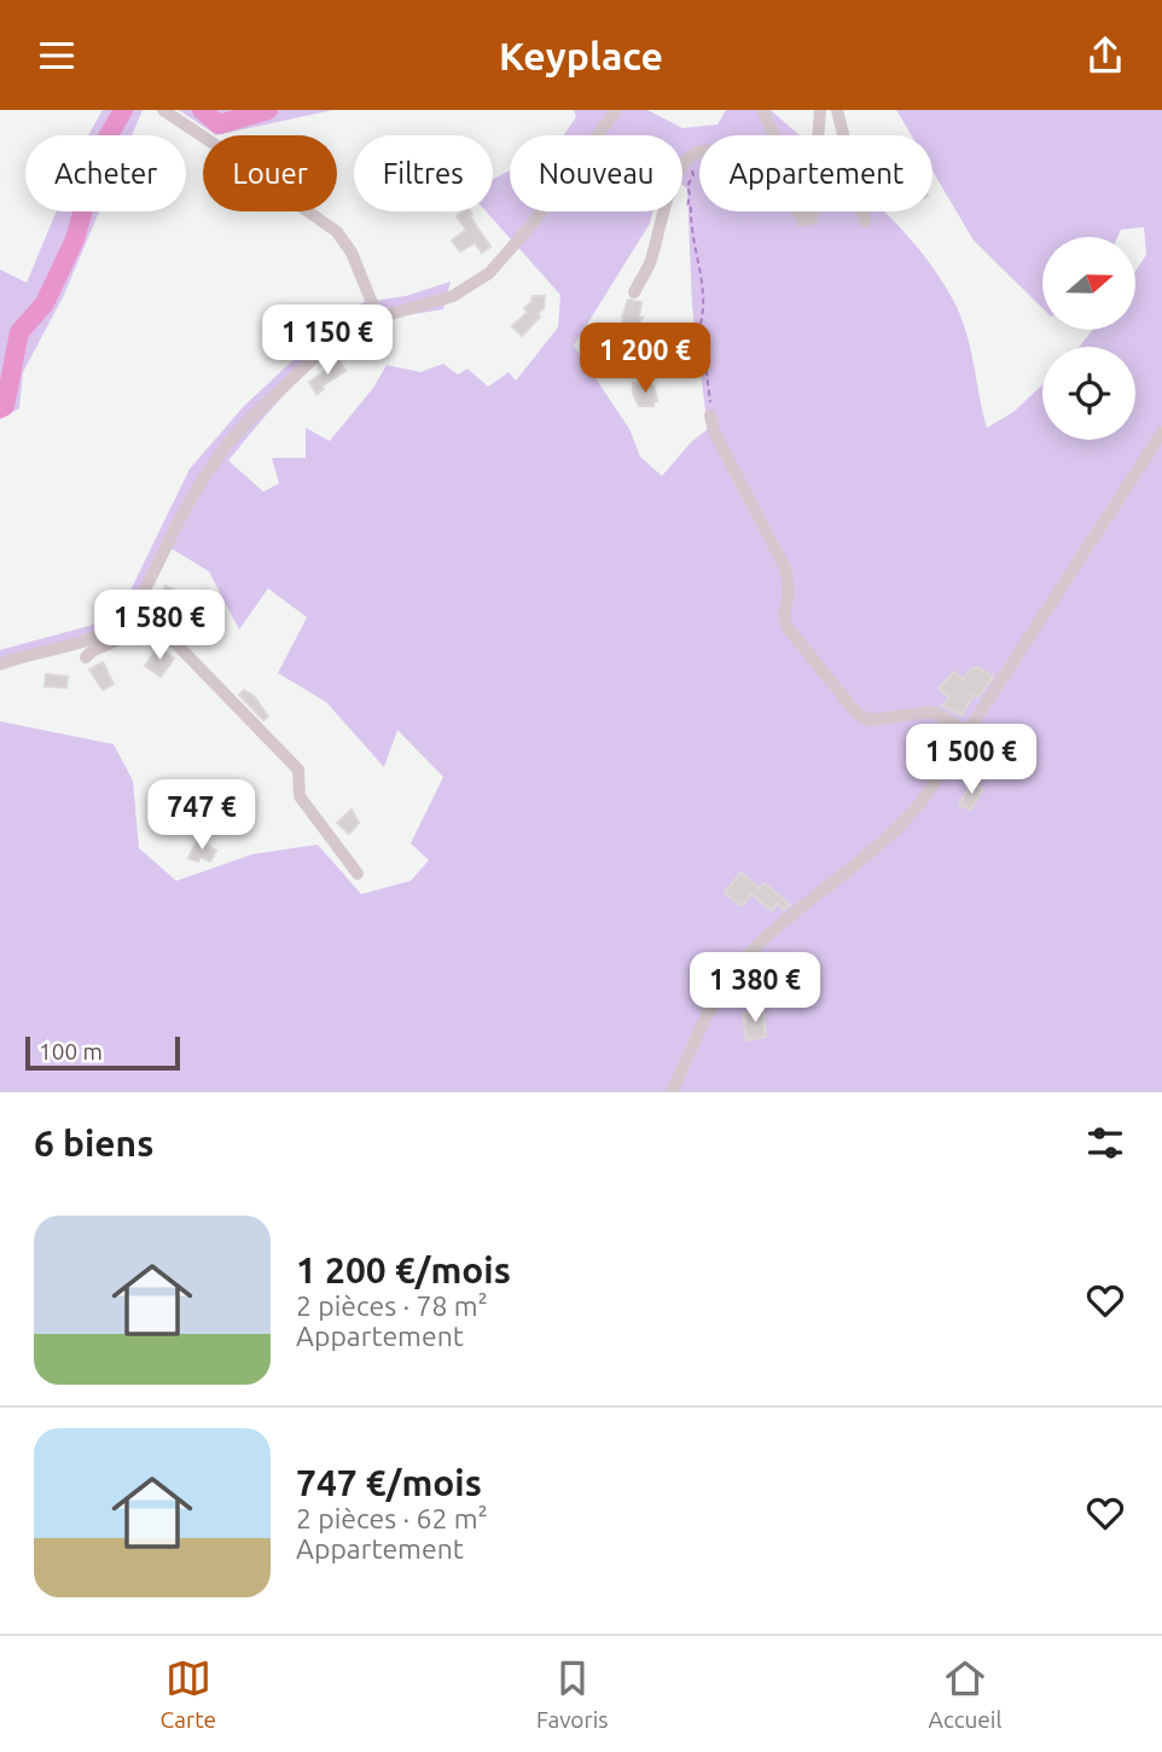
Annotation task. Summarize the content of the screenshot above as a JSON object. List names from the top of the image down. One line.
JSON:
{"scale_bar":"100 m","north":"right","page":{"header":"Keyplace","chip":["Acheter","Louer","Filtres","Nouveau","Appartement"],"price":["1 150 €","1 200 €","1 580 €","1 500 €","747 €","1 380 €"],"scale":"100 m","heading":"6 biens","list":[{"name":"1 200 €/mois","note":"2 pièces · 78 m² · Appartement"},{"name":"747 €/mois","note":"2 pièces · 62 m² · Appartement"}],"tabs":["Carte","Favoris","Accueil"]}}
